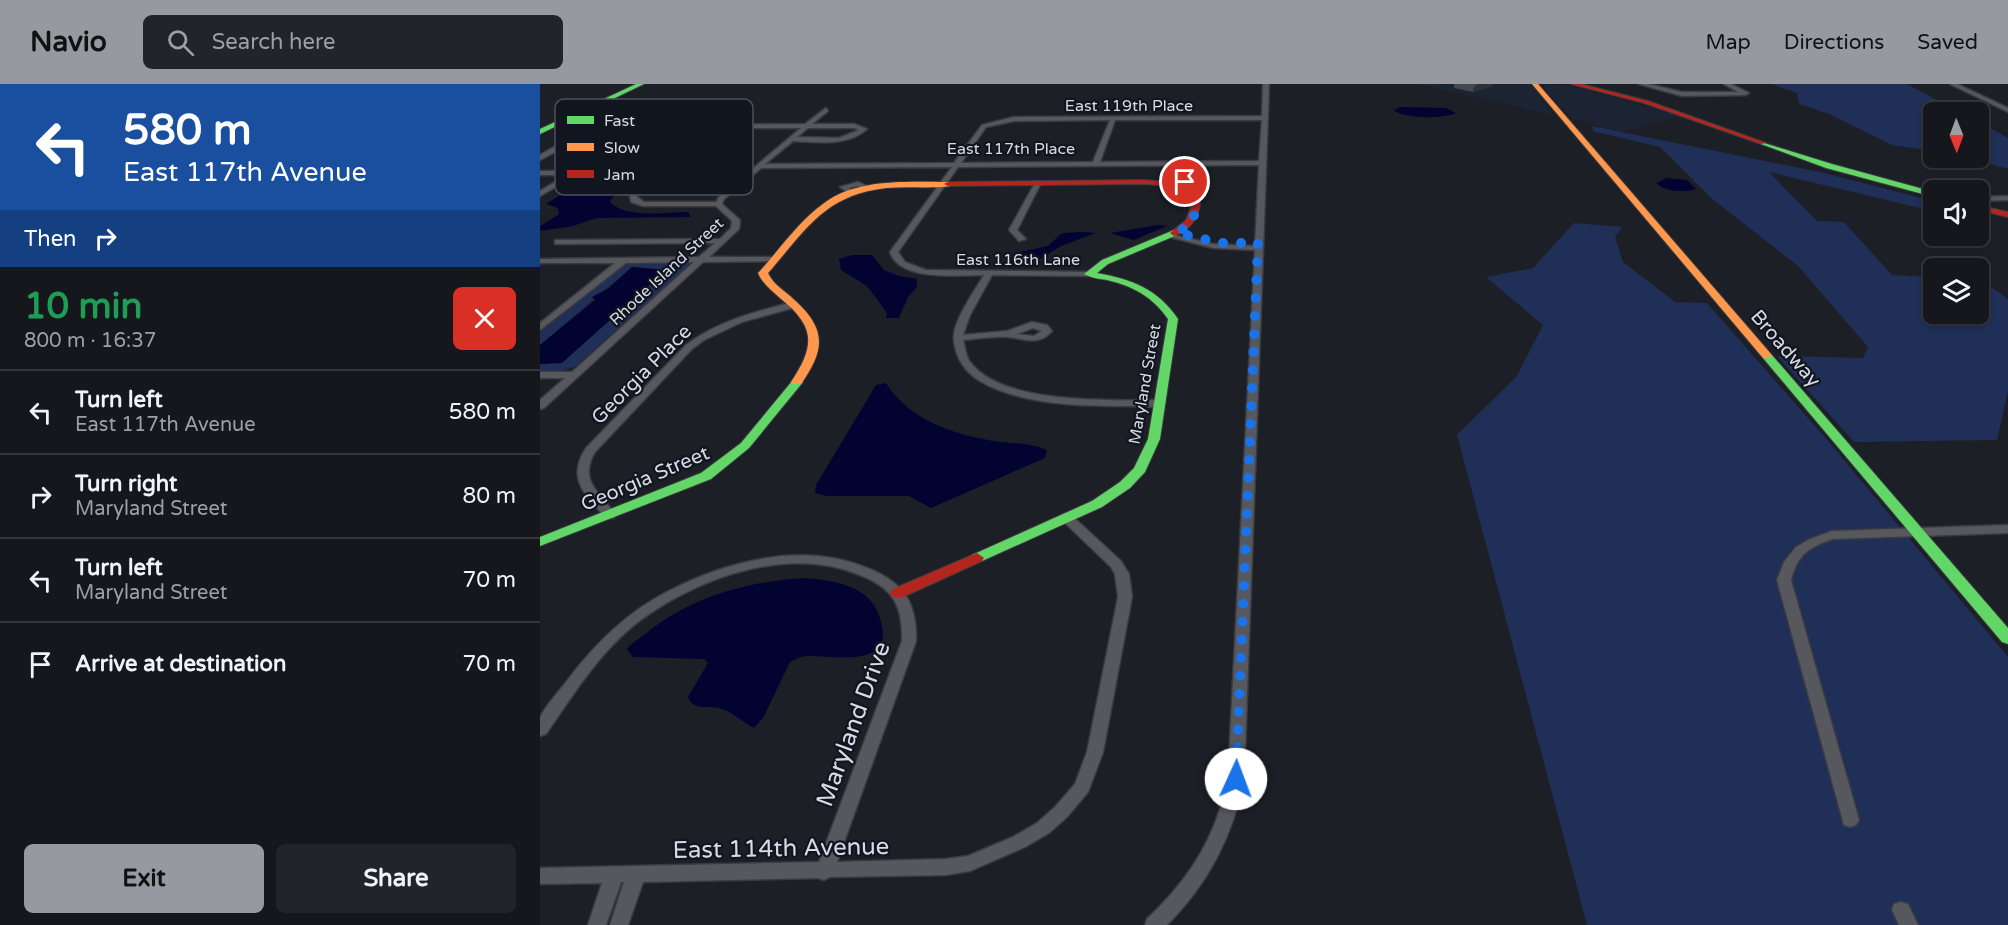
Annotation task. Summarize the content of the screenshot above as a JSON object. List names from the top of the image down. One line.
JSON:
{"streets":{"main road":["East 117th Place","Broadway","Maryland Street","Georgia Street"],"street":["East 119th Place","East 116th Lane","Rhode Island Street","Georgia Place","Maryland Drive","East 114th Avenue"]},"crossings":[["East 119th Place","East 116th Lane"],["East 117th Place","East 116th Lane"],["East 117th Place","Rhode Island Street"],["East 117th Place","Georgia Street"],["East 116th Lane","Maryland Street"],["Georgia Place","Georgia Street"],["Maryland Street","Maryland Drive"],["Maryland Street","East 114th Avenue"],["Maryland Drive","East 114th Avenue"]],"legend":["Fast","Slow","Jam"],"north":"bottom","page":{"header":"Navio","search":"Search here","nav":["Map","Directions","Saved"],"turn":["580 m","East 117th Avenue"],"then":"Then","heading":["10 min","800 m · 16:37"],"list":[{"name":"Turn left","note":"East 117th Avenue","value":"580 m"},{"name":"Turn right","note":"Maryland Street","value":"80 m"},{"name":"Turn left","note":"Maryland Street","value":"70 m"},{"name":"Arrive at destination","value":"70 m"}],"buttons":["Exit","Share"]}}
